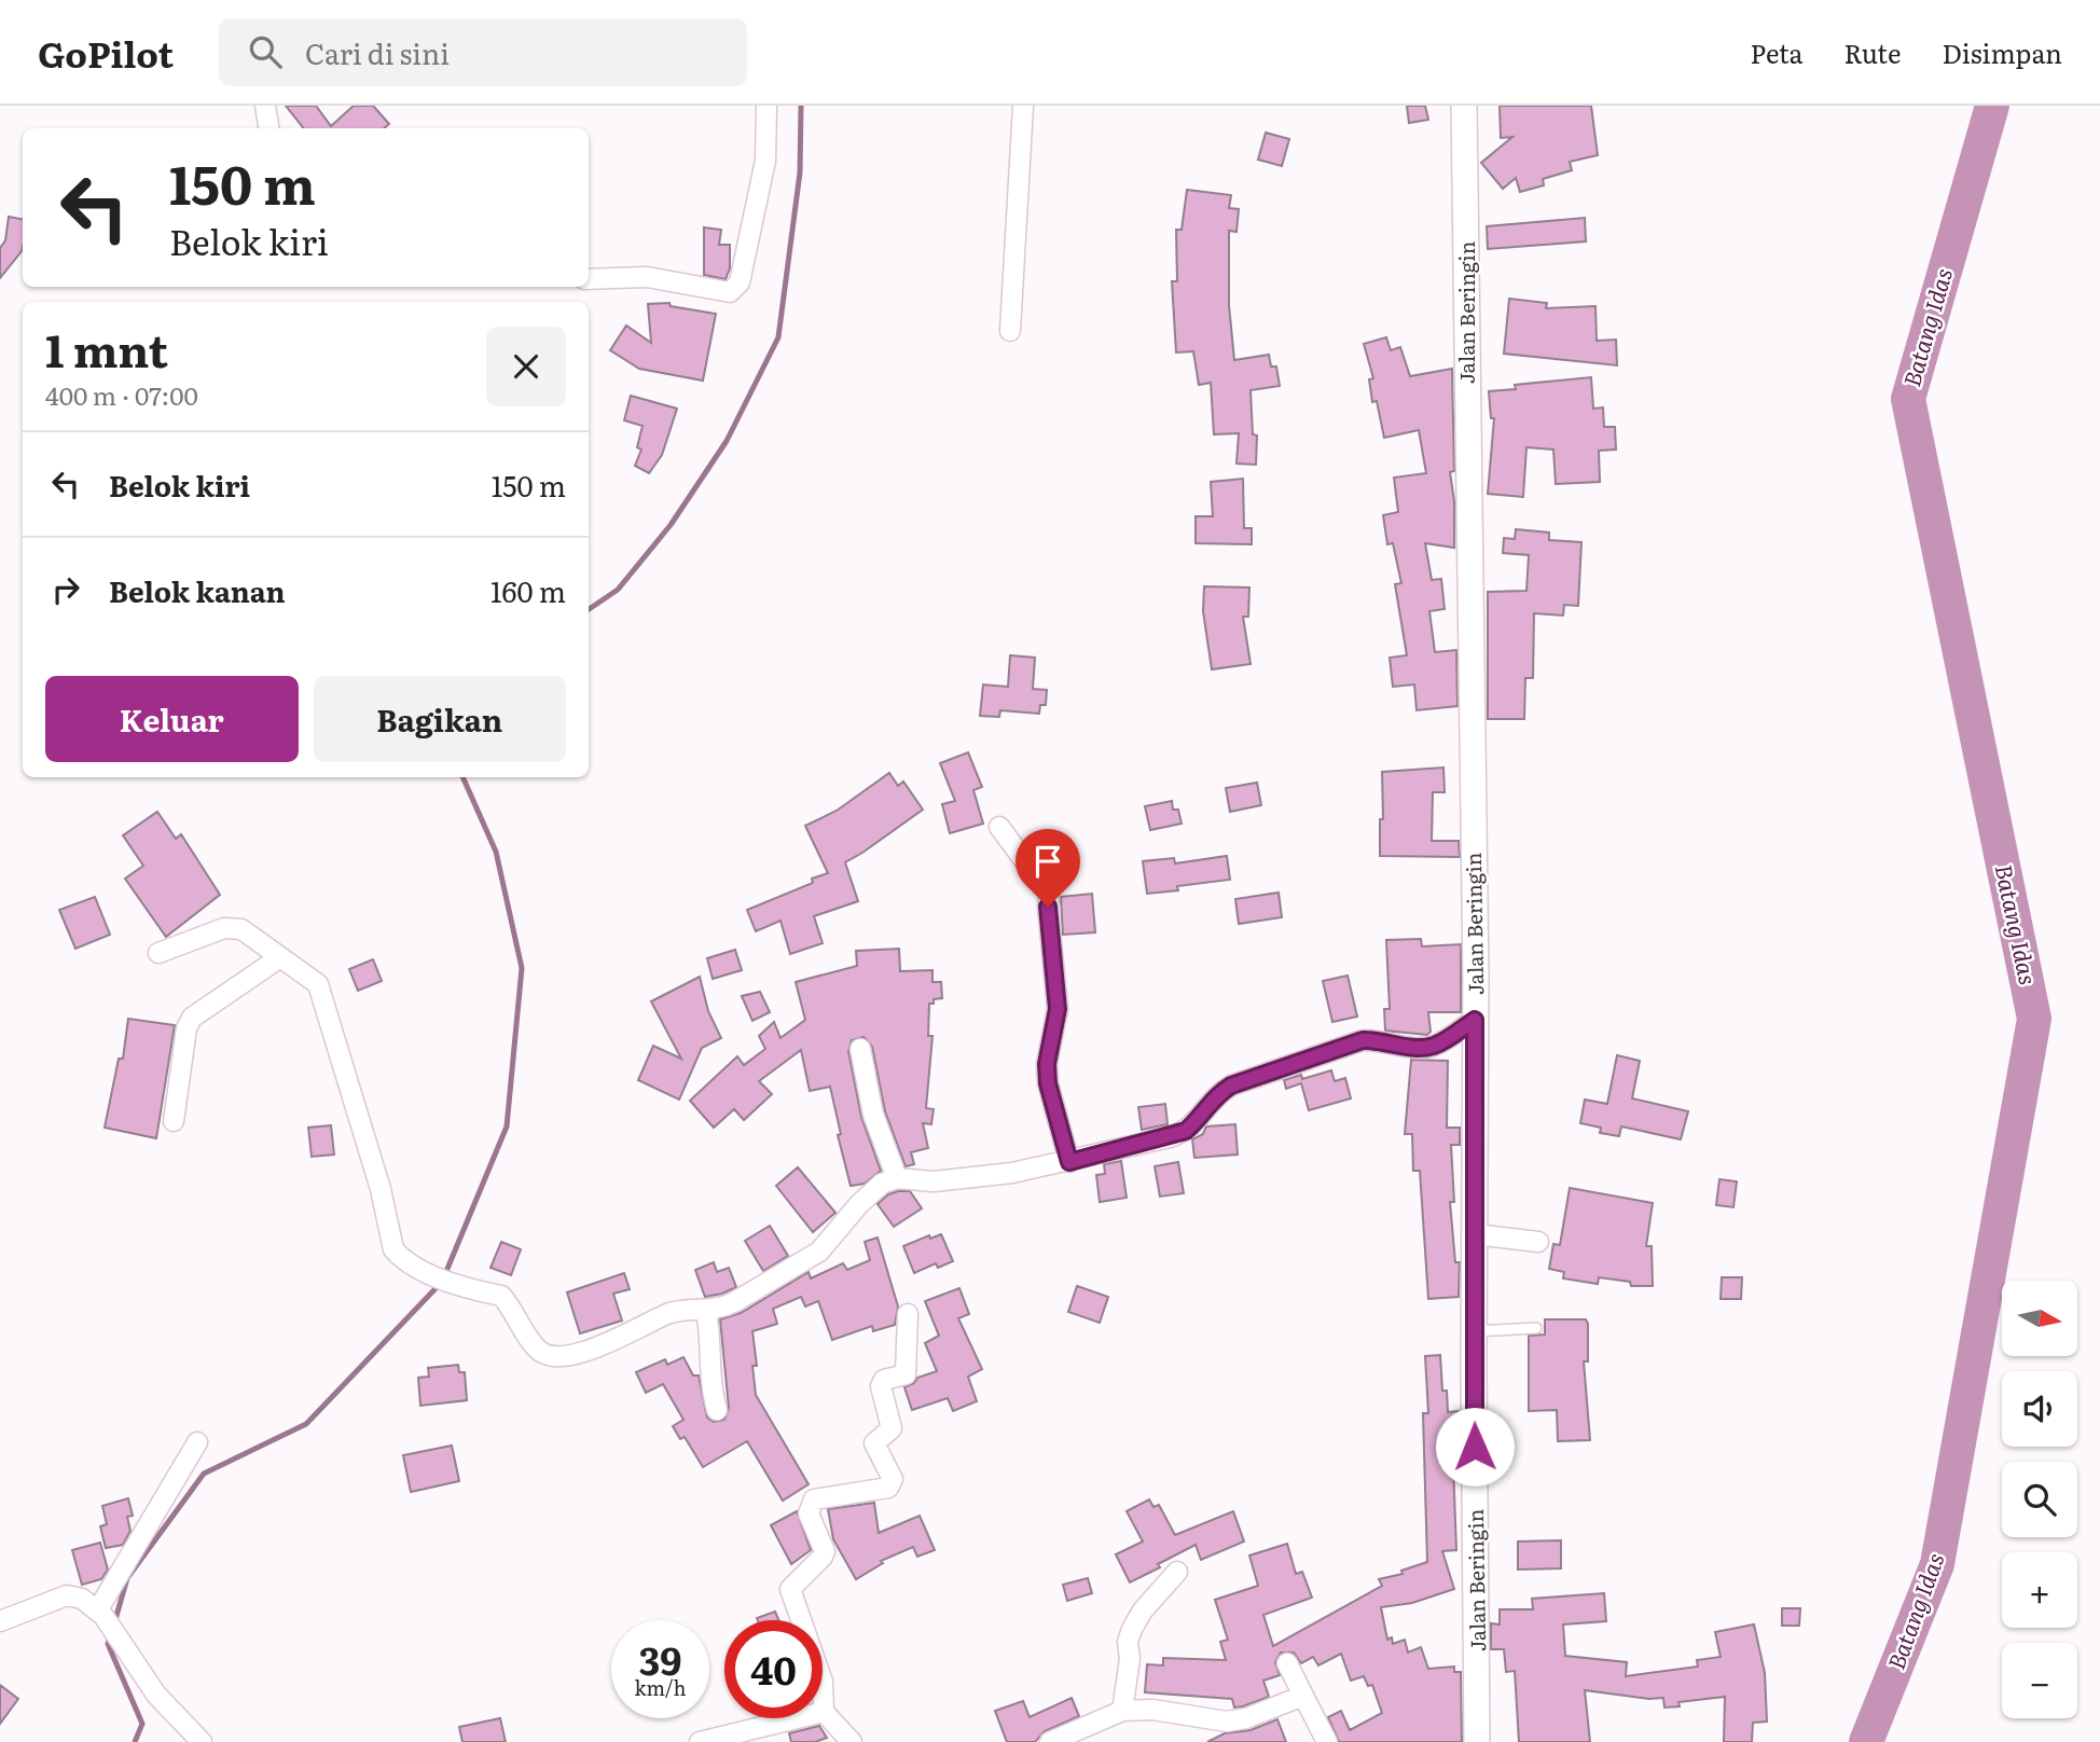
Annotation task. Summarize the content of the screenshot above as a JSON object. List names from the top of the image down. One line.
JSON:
{"streets":{"street":["Jalan Beringin"]},"water":["Batang Idas"],"north":"right","page":{"header":"GoPilot","search":"Cari di sini","nav":["Peta","Rute","Disimpan"],"turn":["150 m","Belok kiri"],"heading":["1 mnt","400 m · 07:00"],"list":[{"name":"Belok kiri","value":"150 m"},{"name":"Belok kanan","value":"160 m"}],"buttons":["Keluar","Bagikan"],"map_buttons":["+","−"],"speed":"39 km/h","limit":"40"}}
